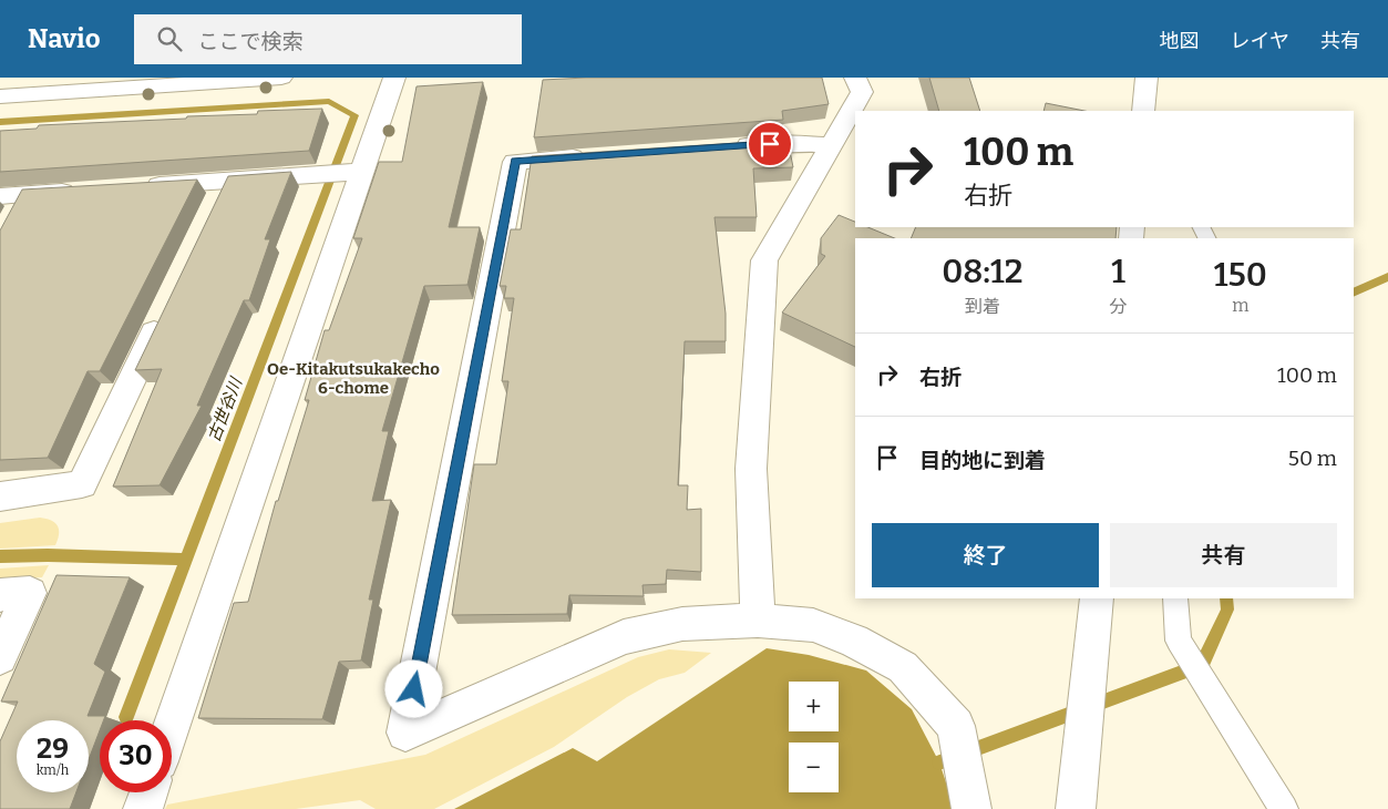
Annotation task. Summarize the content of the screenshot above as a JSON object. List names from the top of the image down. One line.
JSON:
{"districts":["Oe-Kitakutsukakecho 6-chome"],"water":["古世谷川"],"page":{"header":"Navio","search":"ここで検索","nav":["地図","レイヤ","共有"],"turn":["100 m","右折"],"eta":["08:12","到着","1","分","150","m"],"list":[{"name":"右折","value":"100 m"},{"name":"目的地に到着","value":"50 m"}],"buttons":["終了","共有"],"map_buttons":["+","−"],"speed":"29 km/h","limit":"30"}}
